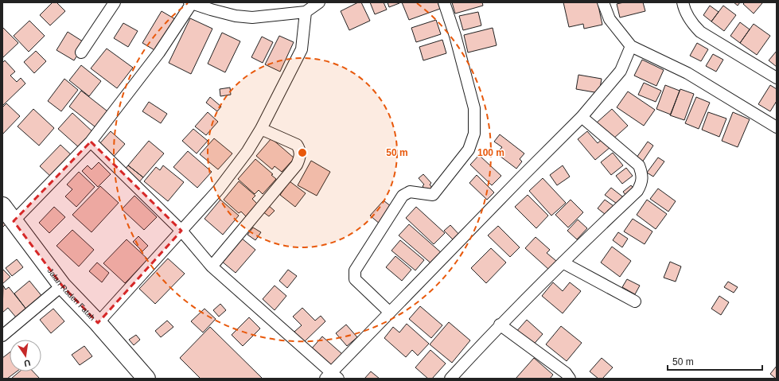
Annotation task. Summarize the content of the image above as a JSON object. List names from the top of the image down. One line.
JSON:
{"streets":{"highway":["Jalan Raden Fatah"]},"scale_bar":"50 m","north":"bottom","rings":["50 m","100 m"]}
